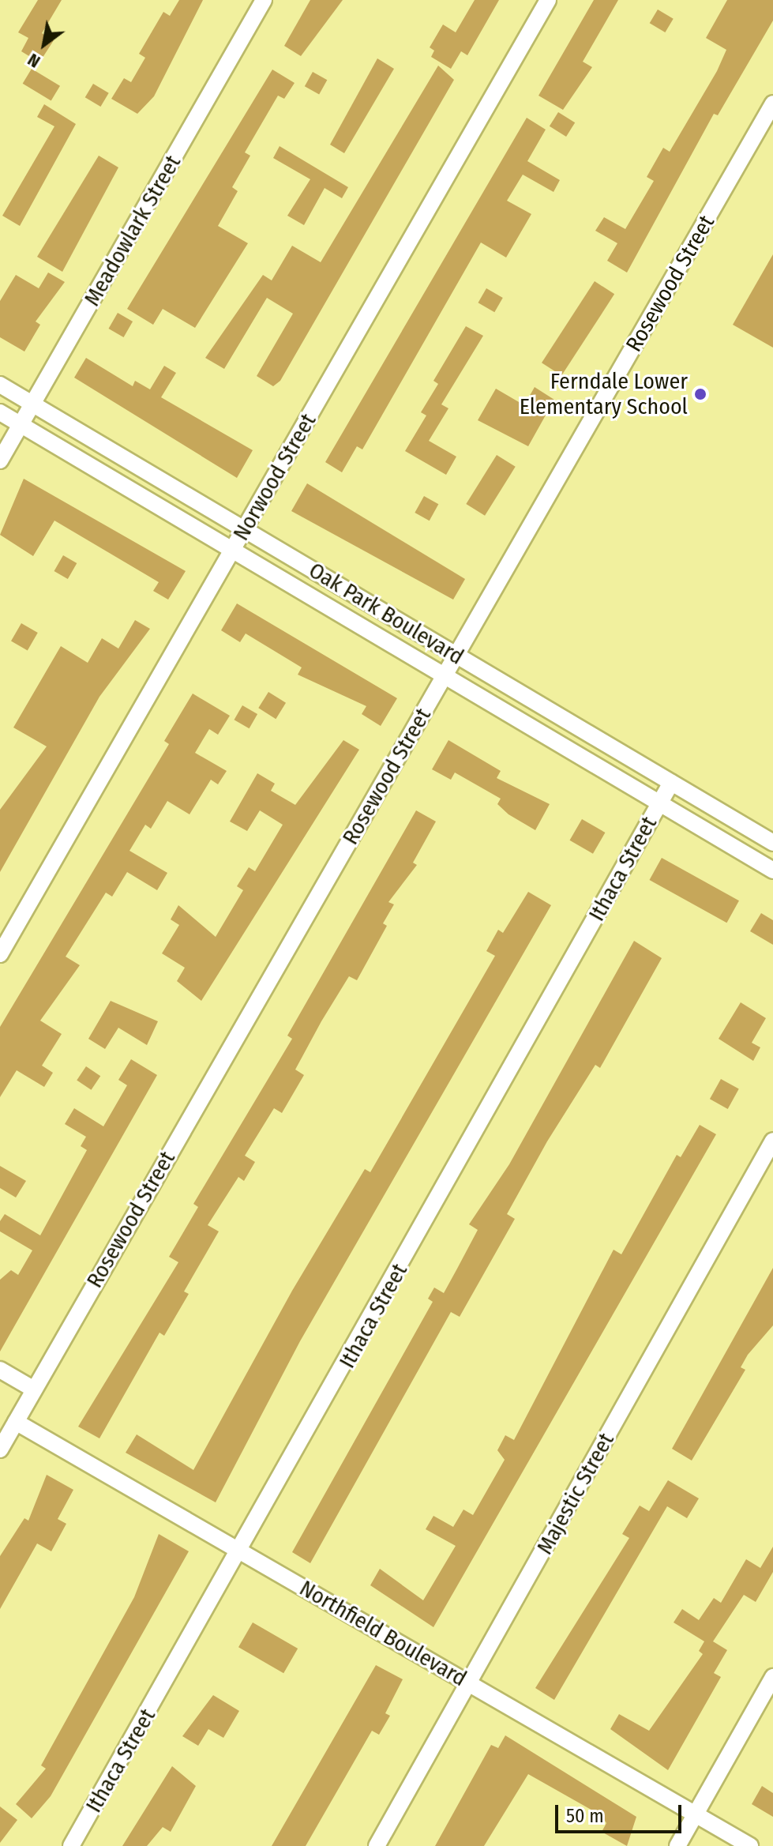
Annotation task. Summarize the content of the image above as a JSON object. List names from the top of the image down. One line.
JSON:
{"streets":{"street":["Meadowlark Street","Rosewood Street","Norwood Street","Oak Park Boulevard","Ithaca Street","Majestic Street","Northfield Boulevard"]},"crossings":[["Meadowlark Street","Oak Park Boulevard"],["Rosewood Street","Oak Park Boulevard"],["Rosewood Street","Northfield Boulevard"],["Norwood Street","Oak Park Boulevard"],["Oak Park Boulevard","Ithaca Street"],["Ithaca Street","Northfield Boulevard"],["Majestic Street","Northfield Boulevard"]],"places":["Ferndale Lower Elementary School"],"scale_bar":"50 m","north":"bottom left"}
